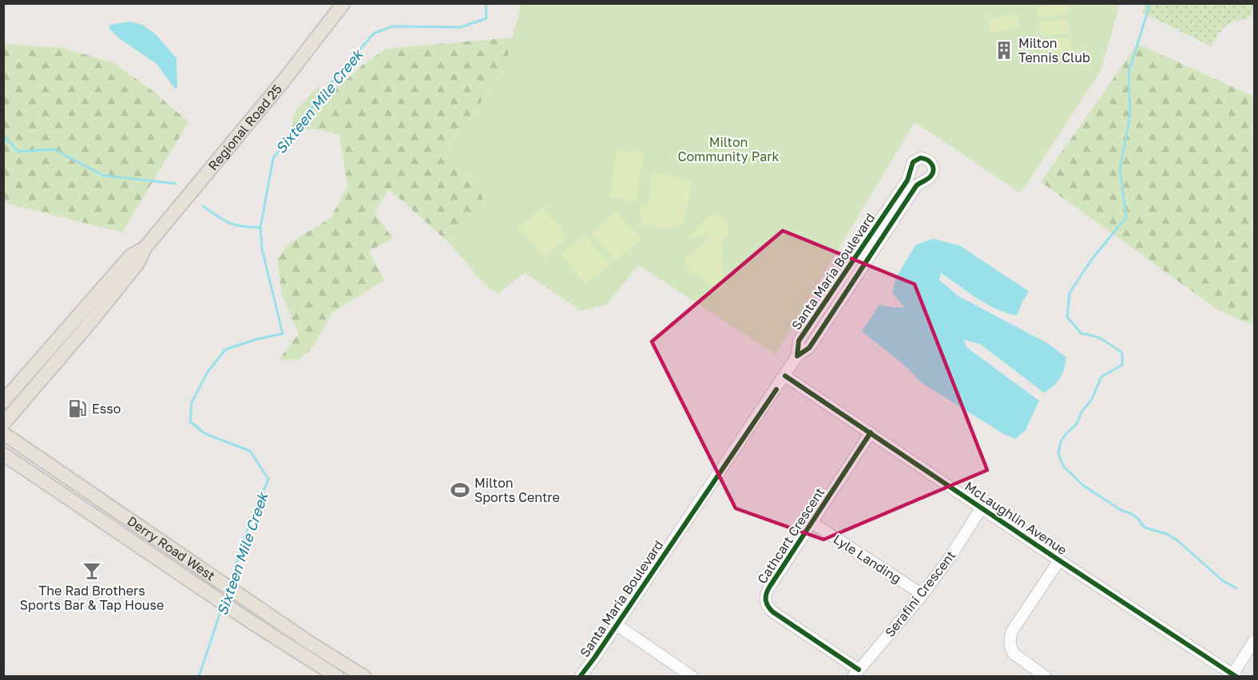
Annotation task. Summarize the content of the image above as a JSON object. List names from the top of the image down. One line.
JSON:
{"streets":{"main road":["Regional Road 25","Derry Road West"],"street":["Santa Maria Boulevard","McLaughlin Avenue","Cathcart Crescent","Lyle Landing","Serafini Crescent"]},"crossings":[["Santa Maria Boulevard","McLaughlin Avenue"],["McLaughlin Avenue","Cathcart Crescent"],["McLaughlin Avenue","Serafini Crescent"],["Cathcart Crescent","Lyle Landing"],["Cathcart Crescent","Serafini Crescent"],["Lyle Landing","Serafini Crescent"]],"water":["Sixteen Mile Creek"],"parks":["Milton Community Park"],"places":{"building":["Milton Tennis Club"],"fuel station":["Esso"],"sports":["Milton Sports Centre"],"bar":["The Rad Brothers Sports Bar & Tap House"]}}
